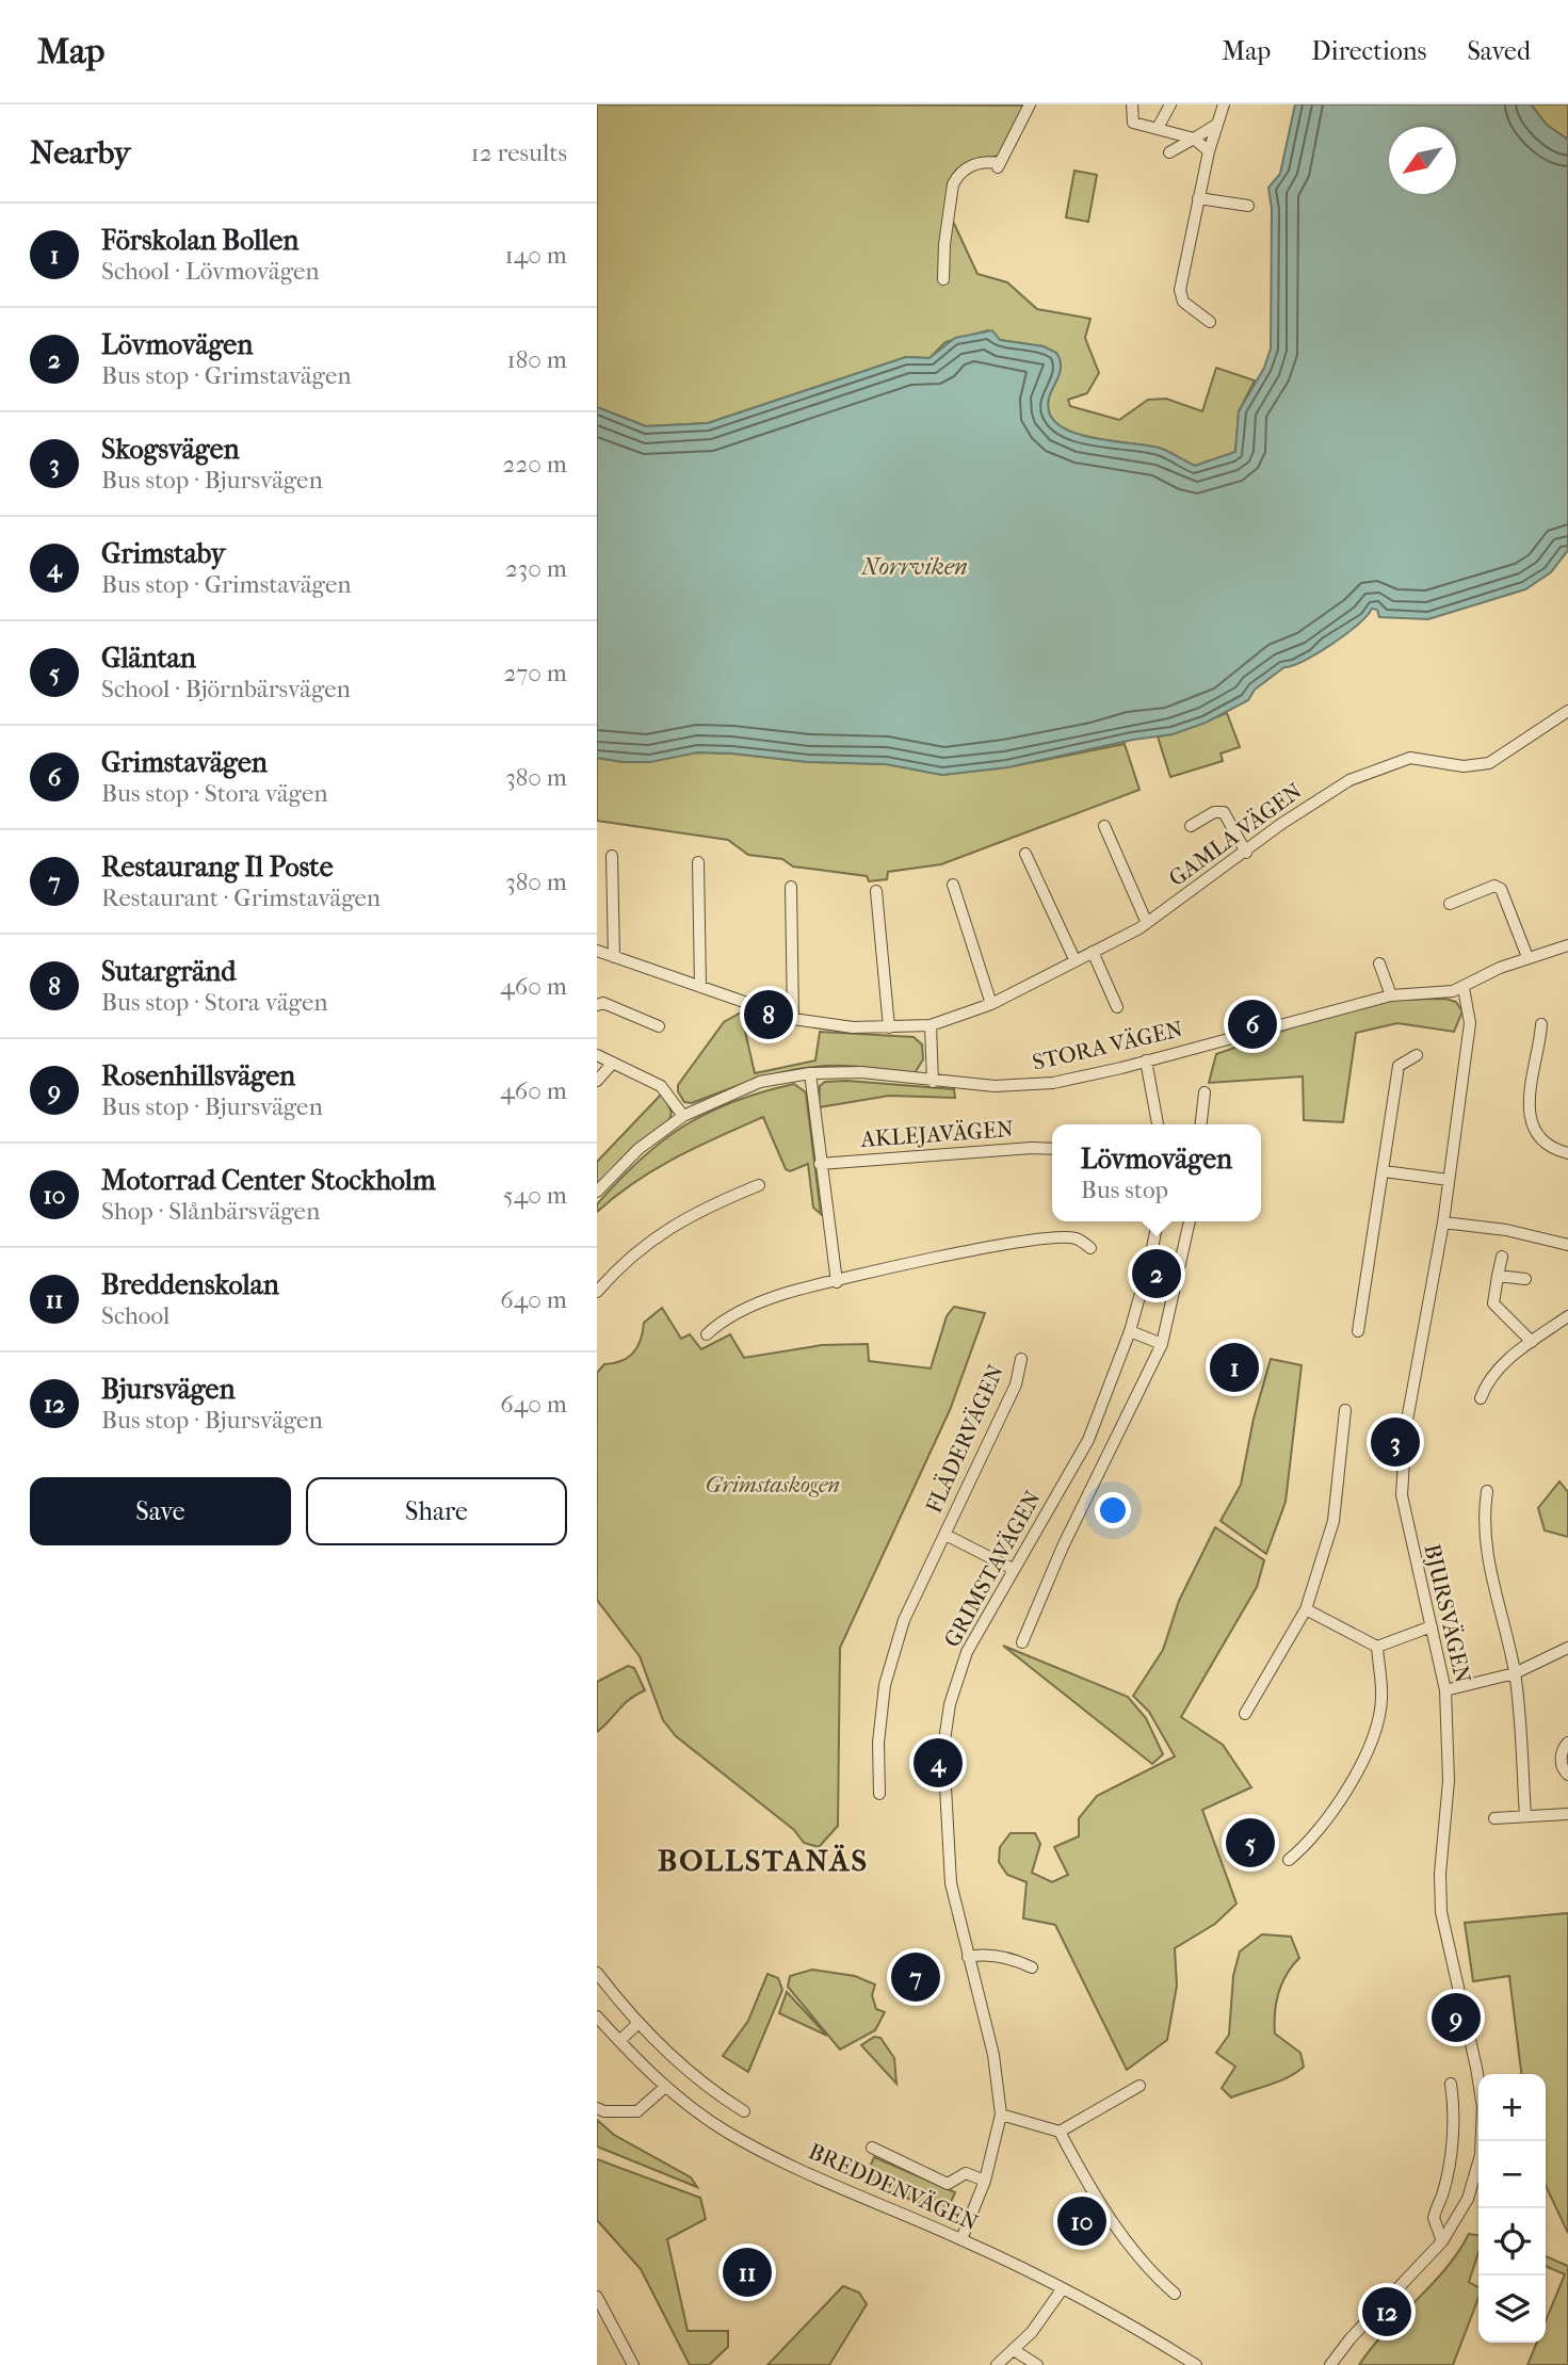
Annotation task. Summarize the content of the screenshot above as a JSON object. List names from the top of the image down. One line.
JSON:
{"streets":{"street":["GAMLA VÄGEN","STORA VÄGEN","AKLEJAVÄGEN","FLÄDERVÄGEN","GRIMSTAVÄGEN","BJURSVÄGEN","BREDDENVÄGEN"]},"crossings":[["STORA VÄGEN","BJURSVÄGEN"],["FLÄDERVÄGEN","GRIMSTAVÄGEN"],["GRIMSTAVÄGEN","BREDDENVÄGEN"]],"districts":["BOLLSTANÄS"],"water":["Norrviken"],"parks":["Grimstaskogen"],"north":"bottom left","page":{"header":"Map","nav":["Map","Directions","Saved"],"heading":["Nearby","12 results"],"list":[{"mark":"1","name":"Förskolan Bollen","note":"School · Lövmovägen","value":"140 m"},{"mark":"2","name":"Lövmovägen","note":"Bus stop · Grimstavägen","value":"180 m"},{"mark":"3","name":"Skogsvägen","note":"Bus stop · Bjursvägen","value":"220 m"},{"mark":"4","name":"Grimstaby","note":"Bus stop · Grimstavägen","value":"230 m"},{"mark":"5","name":"Gläntan","note":"School · Björnbärsvägen","value":"270 m"},{"mark":"6","name":"Grimstavägen","note":"Bus stop · Stora vägen","value":"380 m"},{"mark":"7","name":"Restaurang Il Poste","note":"Restaurant · Grimstavägen","value":"380 m"},{"mark":"8","name":"Sutargränd","note":"Bus stop · Stora vägen","value":"460 m"},{"mark":"9","name":"Rosenhillsvägen","note":"Bus stop · Bjursvägen","value":"460 m"},{"mark":"10","name":"Motorrad Center Stockholm","note":"Shop · Slånbärsvägen","value":"540 m"},{"mark":"11","name":"Breddenskolan","note":"School","value":"640 m"},{"mark":"12","name":"Bjursvägen","note":"Bus stop · Bjursvägen","value":"640 m"}],"pins":["8","6","2","1","3","4","5","7","9","10","11","12"],"popup":["Lövmovägen","Bus stop"],"buttons":["Save","Share"],"map_buttons":["+","−"]}}
